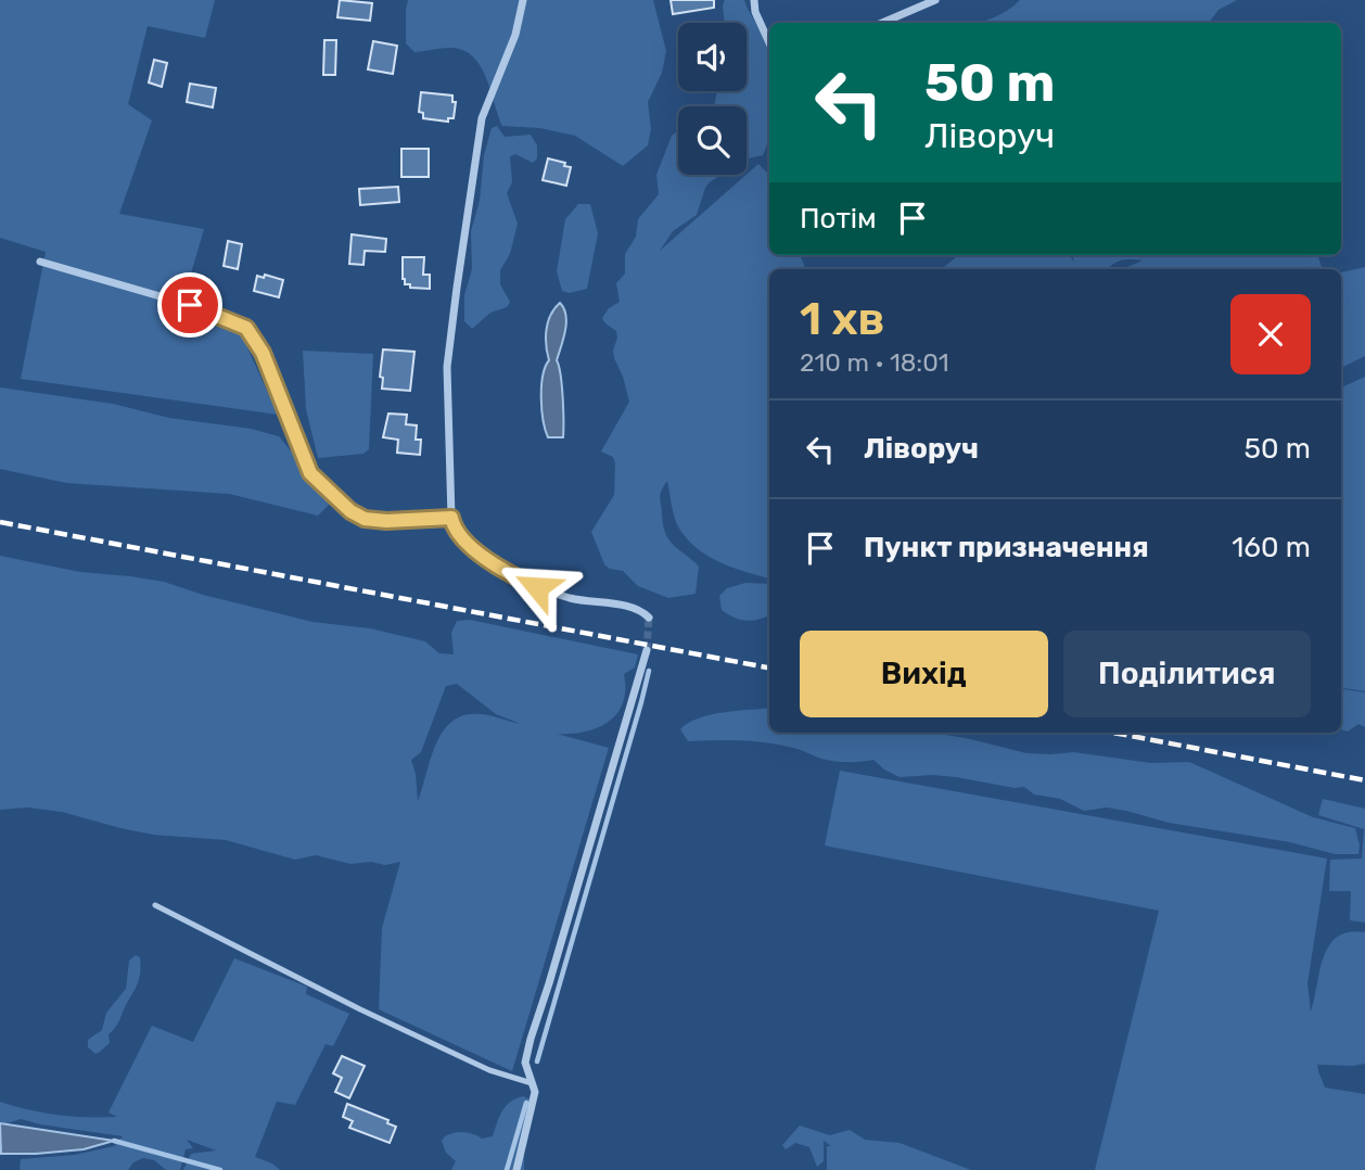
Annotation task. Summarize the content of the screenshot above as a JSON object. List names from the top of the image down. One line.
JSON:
{"page":{"turn":["50 m","Ліворуч"],"then":"Потім","heading":["1 хв","210 m · 18:01"],"list":[{"name":"Ліворуч","value":"50 m"},{"name":"Пункт призначення","value":"160 m"}],"buttons":["Вихід","Поділитися"]}}
